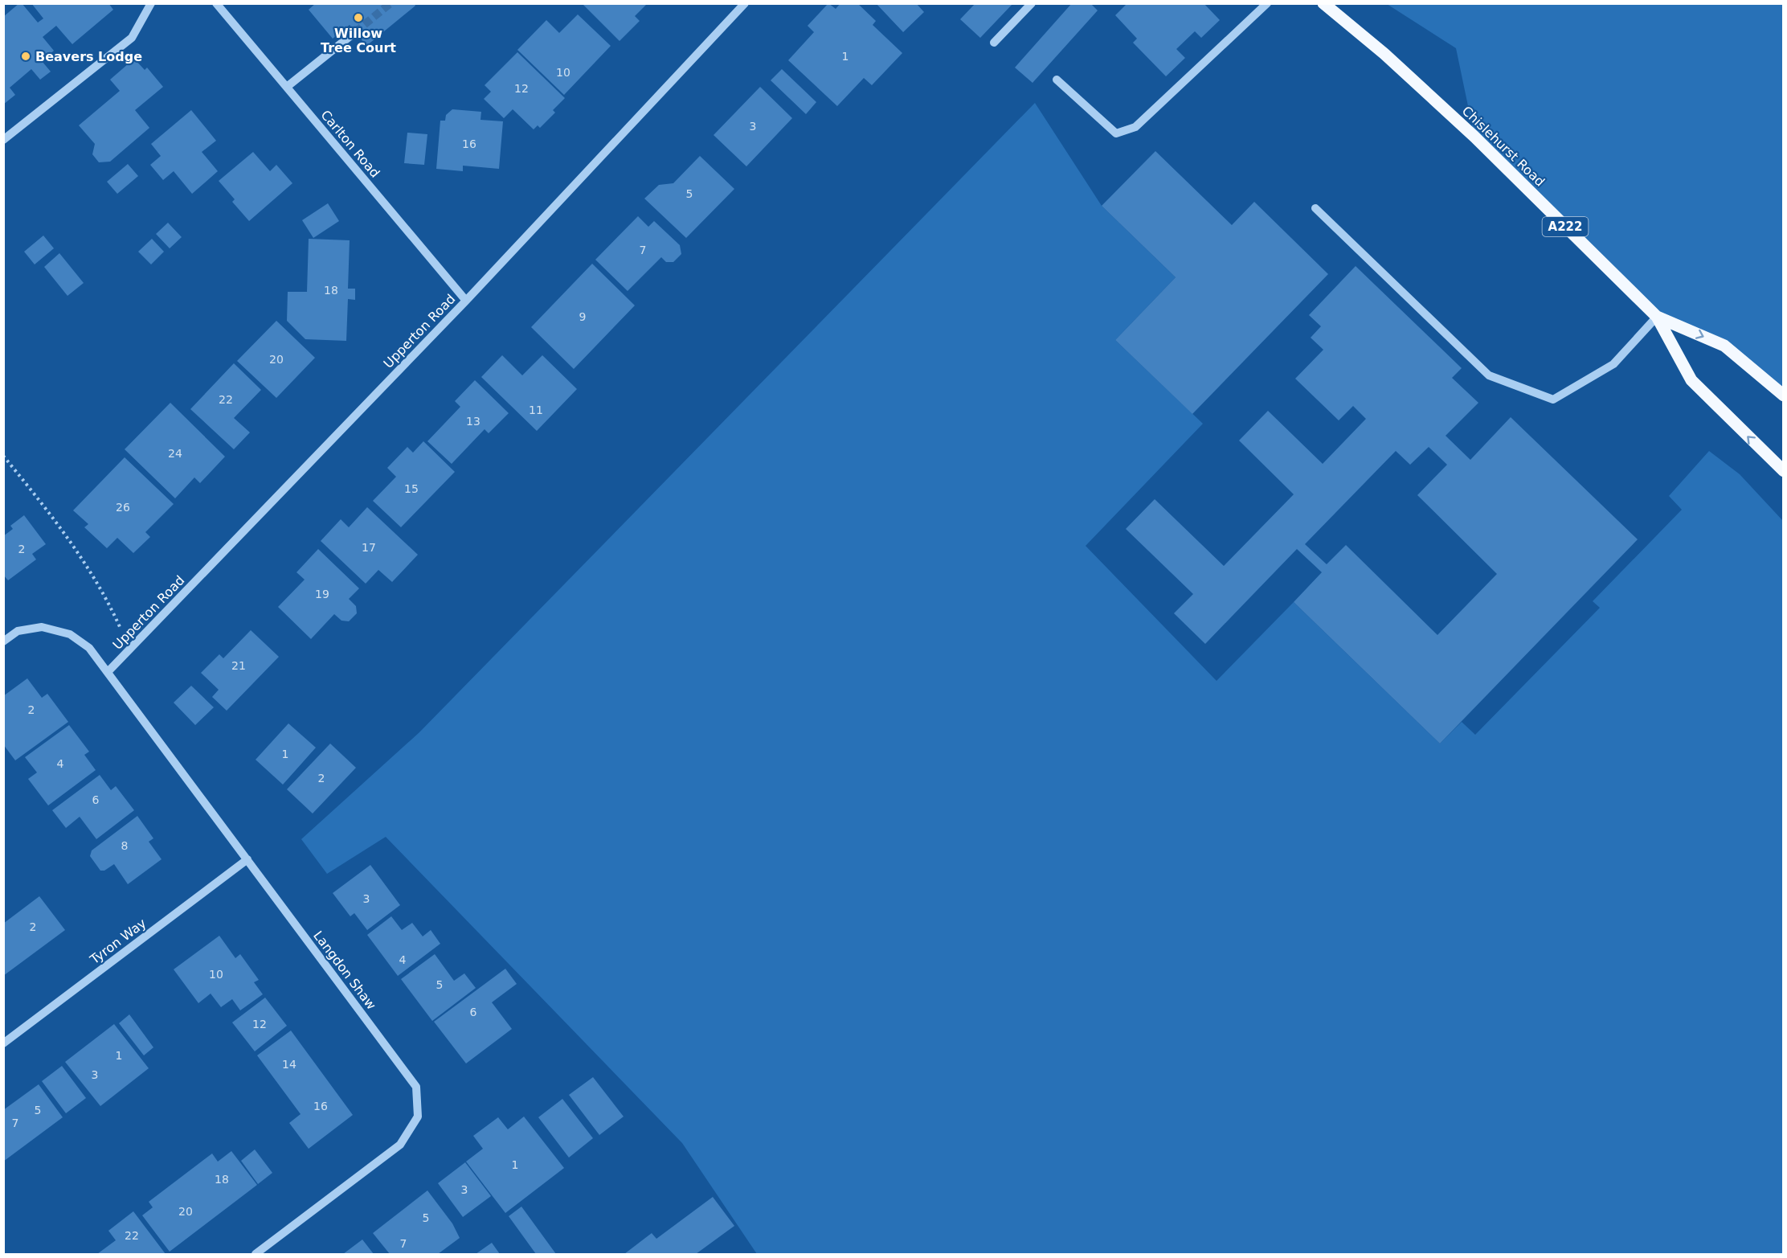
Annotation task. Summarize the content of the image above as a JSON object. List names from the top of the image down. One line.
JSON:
{"streets":{"main road":["Chislehurst Road","A222"],"street":["Carlton Road","Upperton Road","Tyron Way","Langdon Shaw"]},"crossings":[["Carlton Road","Upperton Road"],["Upperton Road","Langdon Shaw"],["Tyron Way","Langdon Shaw"]],"places":["Willow Tree Court","Beavers Lodge"],"house_numbers":["1","10","12","3","16","5","7","18","9","20","22","11","13","24","15","26","17","2","19","21","2","1","4","2","6","8","3","2","4","10","5","6","12","1","14","3","16","5","7","1","18","3","20","5","22","7"]}
